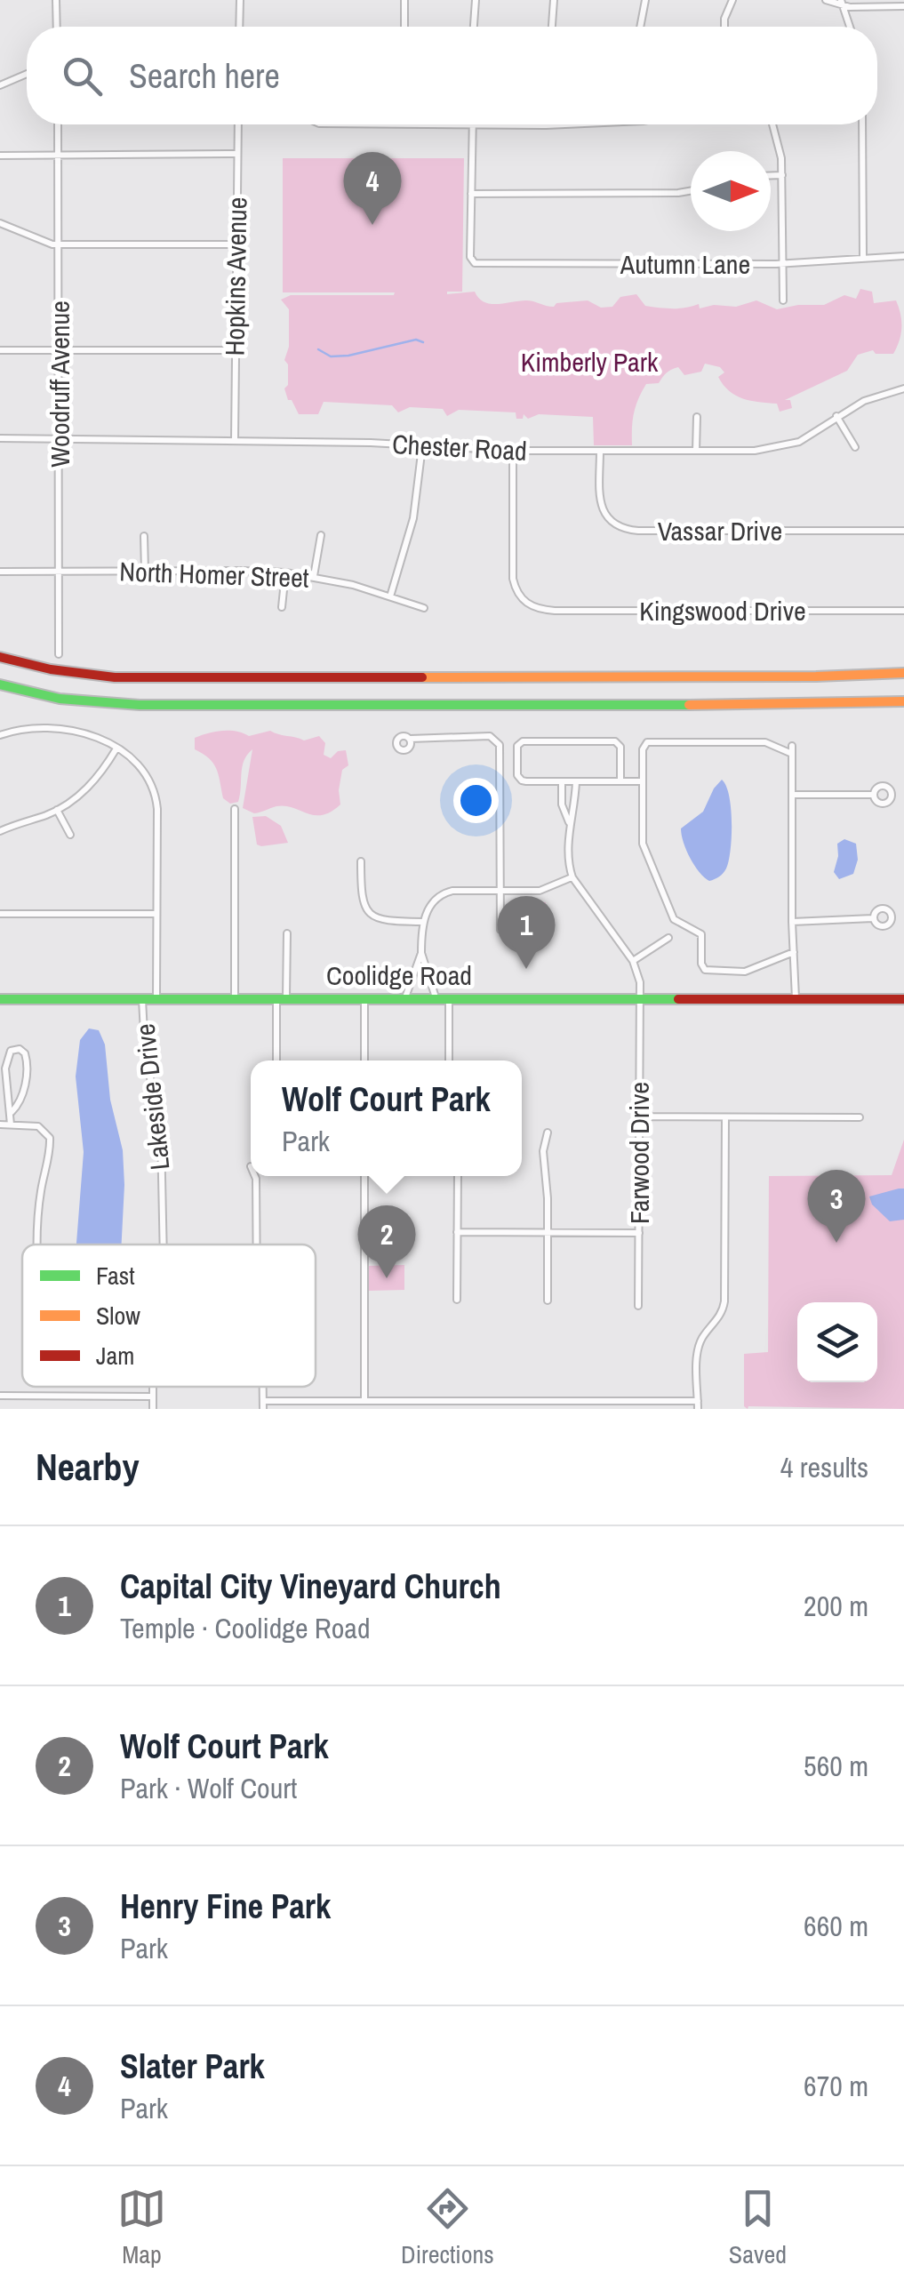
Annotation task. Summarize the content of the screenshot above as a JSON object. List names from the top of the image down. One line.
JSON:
{"streets":{"main road":["Coolidge Road"],"street":["Autumn Lane","Hopkins Avenue","Woodruff Avenue","Chester Road","Vassar Drive","North Homer Street","Kingswood Drive","Lakeside Drive","Farwood Drive"]},"crossings":[["Hopkins Avenue","Chester Road"],["Woodruff Avenue","Chester Road"],["Woodruff Avenue","North Homer Street"],["Chester Road","Vassar Drive"],["Chester Road","Kingswood Drive"],["Coolidge Road","Lakeside Drive"],["Coolidge Road","Farwood Drive"]],"parks":["Kimberly Park"],"legend":["Fast","Slow","Jam"],"north":"right","page":{"search":"Search here","pins":["4","1","3","2"],"popup":["Wolf Court Park","Park"],"heading":["Nearby","4 results"],"list":[{"mark":"1","name":"Capital City Vineyard Church","note":"Temple · Coolidge Road","value":"200 m"},{"mark":"2","name":"Wolf Court Park","note":"Park · Wolf Court","value":"560 m"},{"mark":"3","name":"Henry Fine Park","note":"Park","value":"660 m"},{"mark":"4","name":"Slater Park","note":"Park","value":"670 m"}],"nav":["Map","Directions","Saved"]}}
